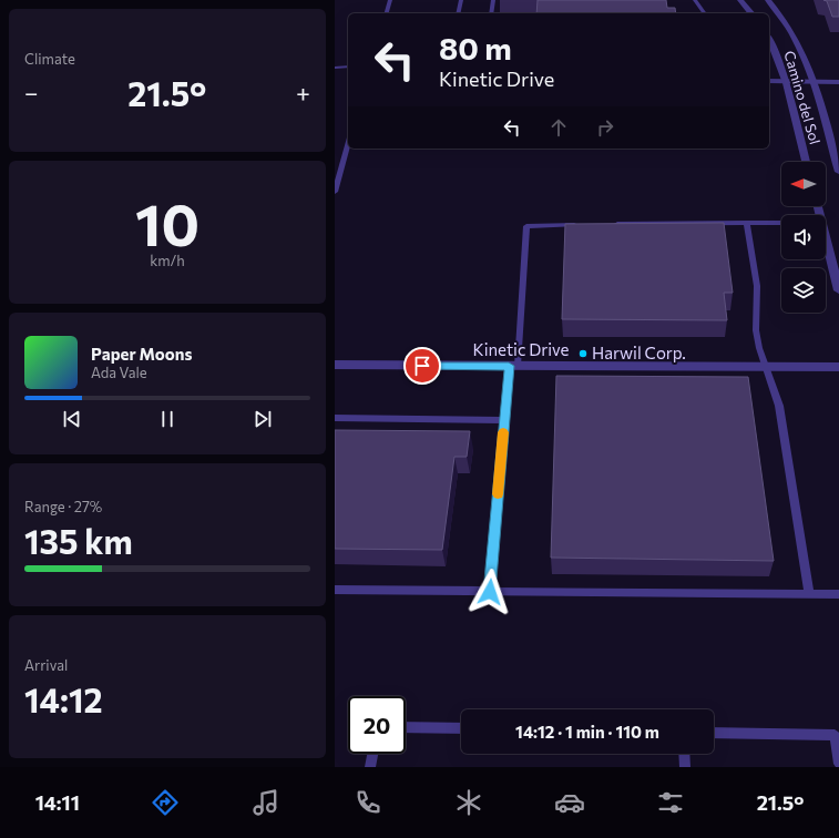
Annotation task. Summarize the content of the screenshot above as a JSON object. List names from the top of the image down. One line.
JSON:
{"streets":{"street":["Camino del Sol","Kinetic Drive"]},"places":["Harwil Corp."],"north":"left","page":{"tile":["Climate",["10","km/h"],["Range · 27%","135 km"],["Arrival","14:12"]],"turn":["80 m","Kinetic Drive"],"heat":["−","21.5°","+"],"song":["Paper Moons","Ada Vale"],"limit":"20","trip":"14:12 · 1 min · 110 m","tabs":["14:11","21.5°"]}}
